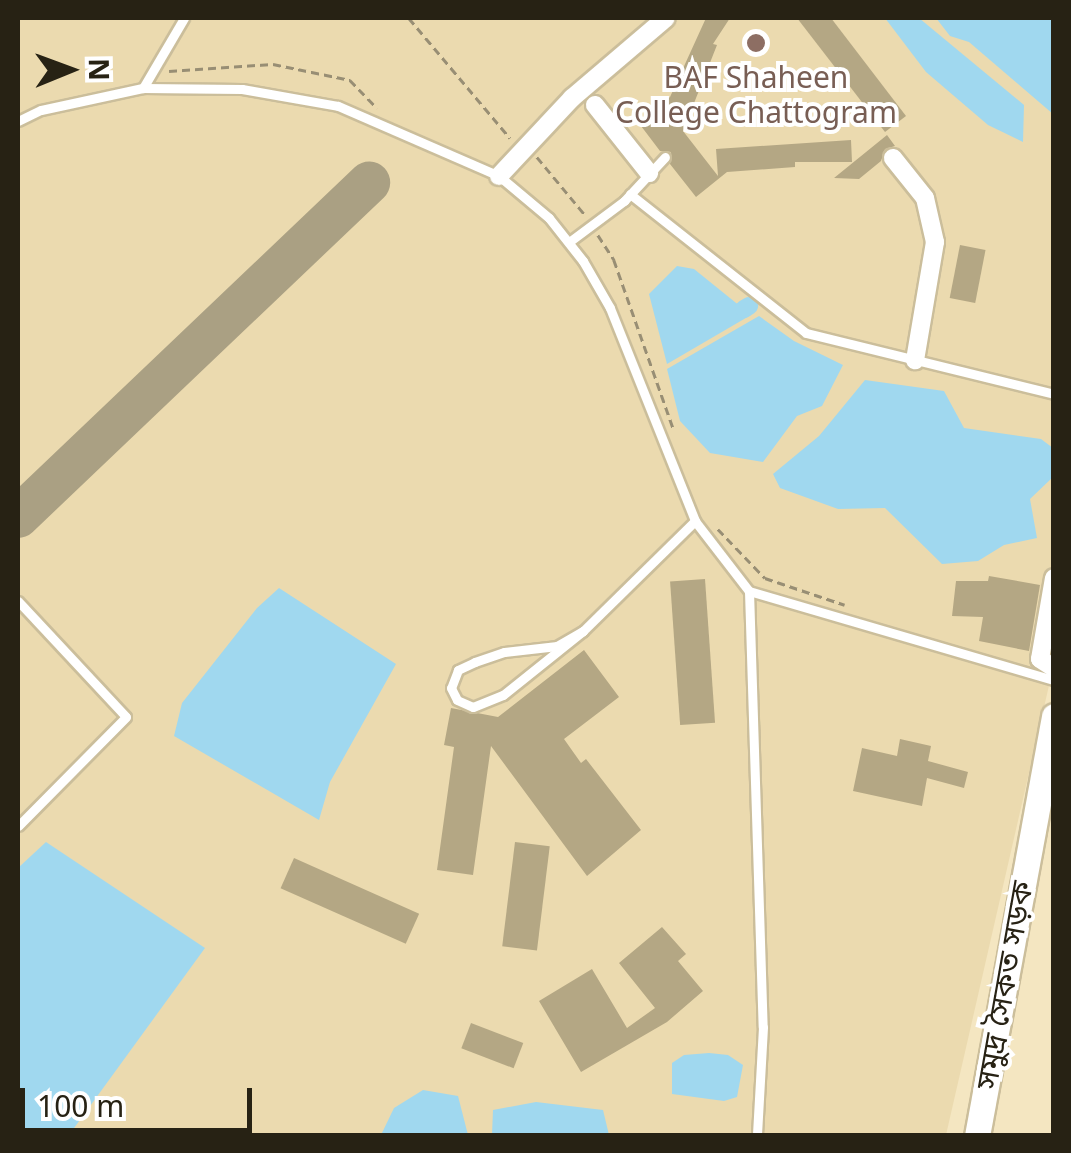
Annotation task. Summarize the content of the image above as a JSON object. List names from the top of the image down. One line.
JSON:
{"streets":{"main road":["সমুদ্র সৈকত সড়ক"]},"places":["BAF Shaheen College Chattogram"],"scale_bar":"100 m","north":"right"}
